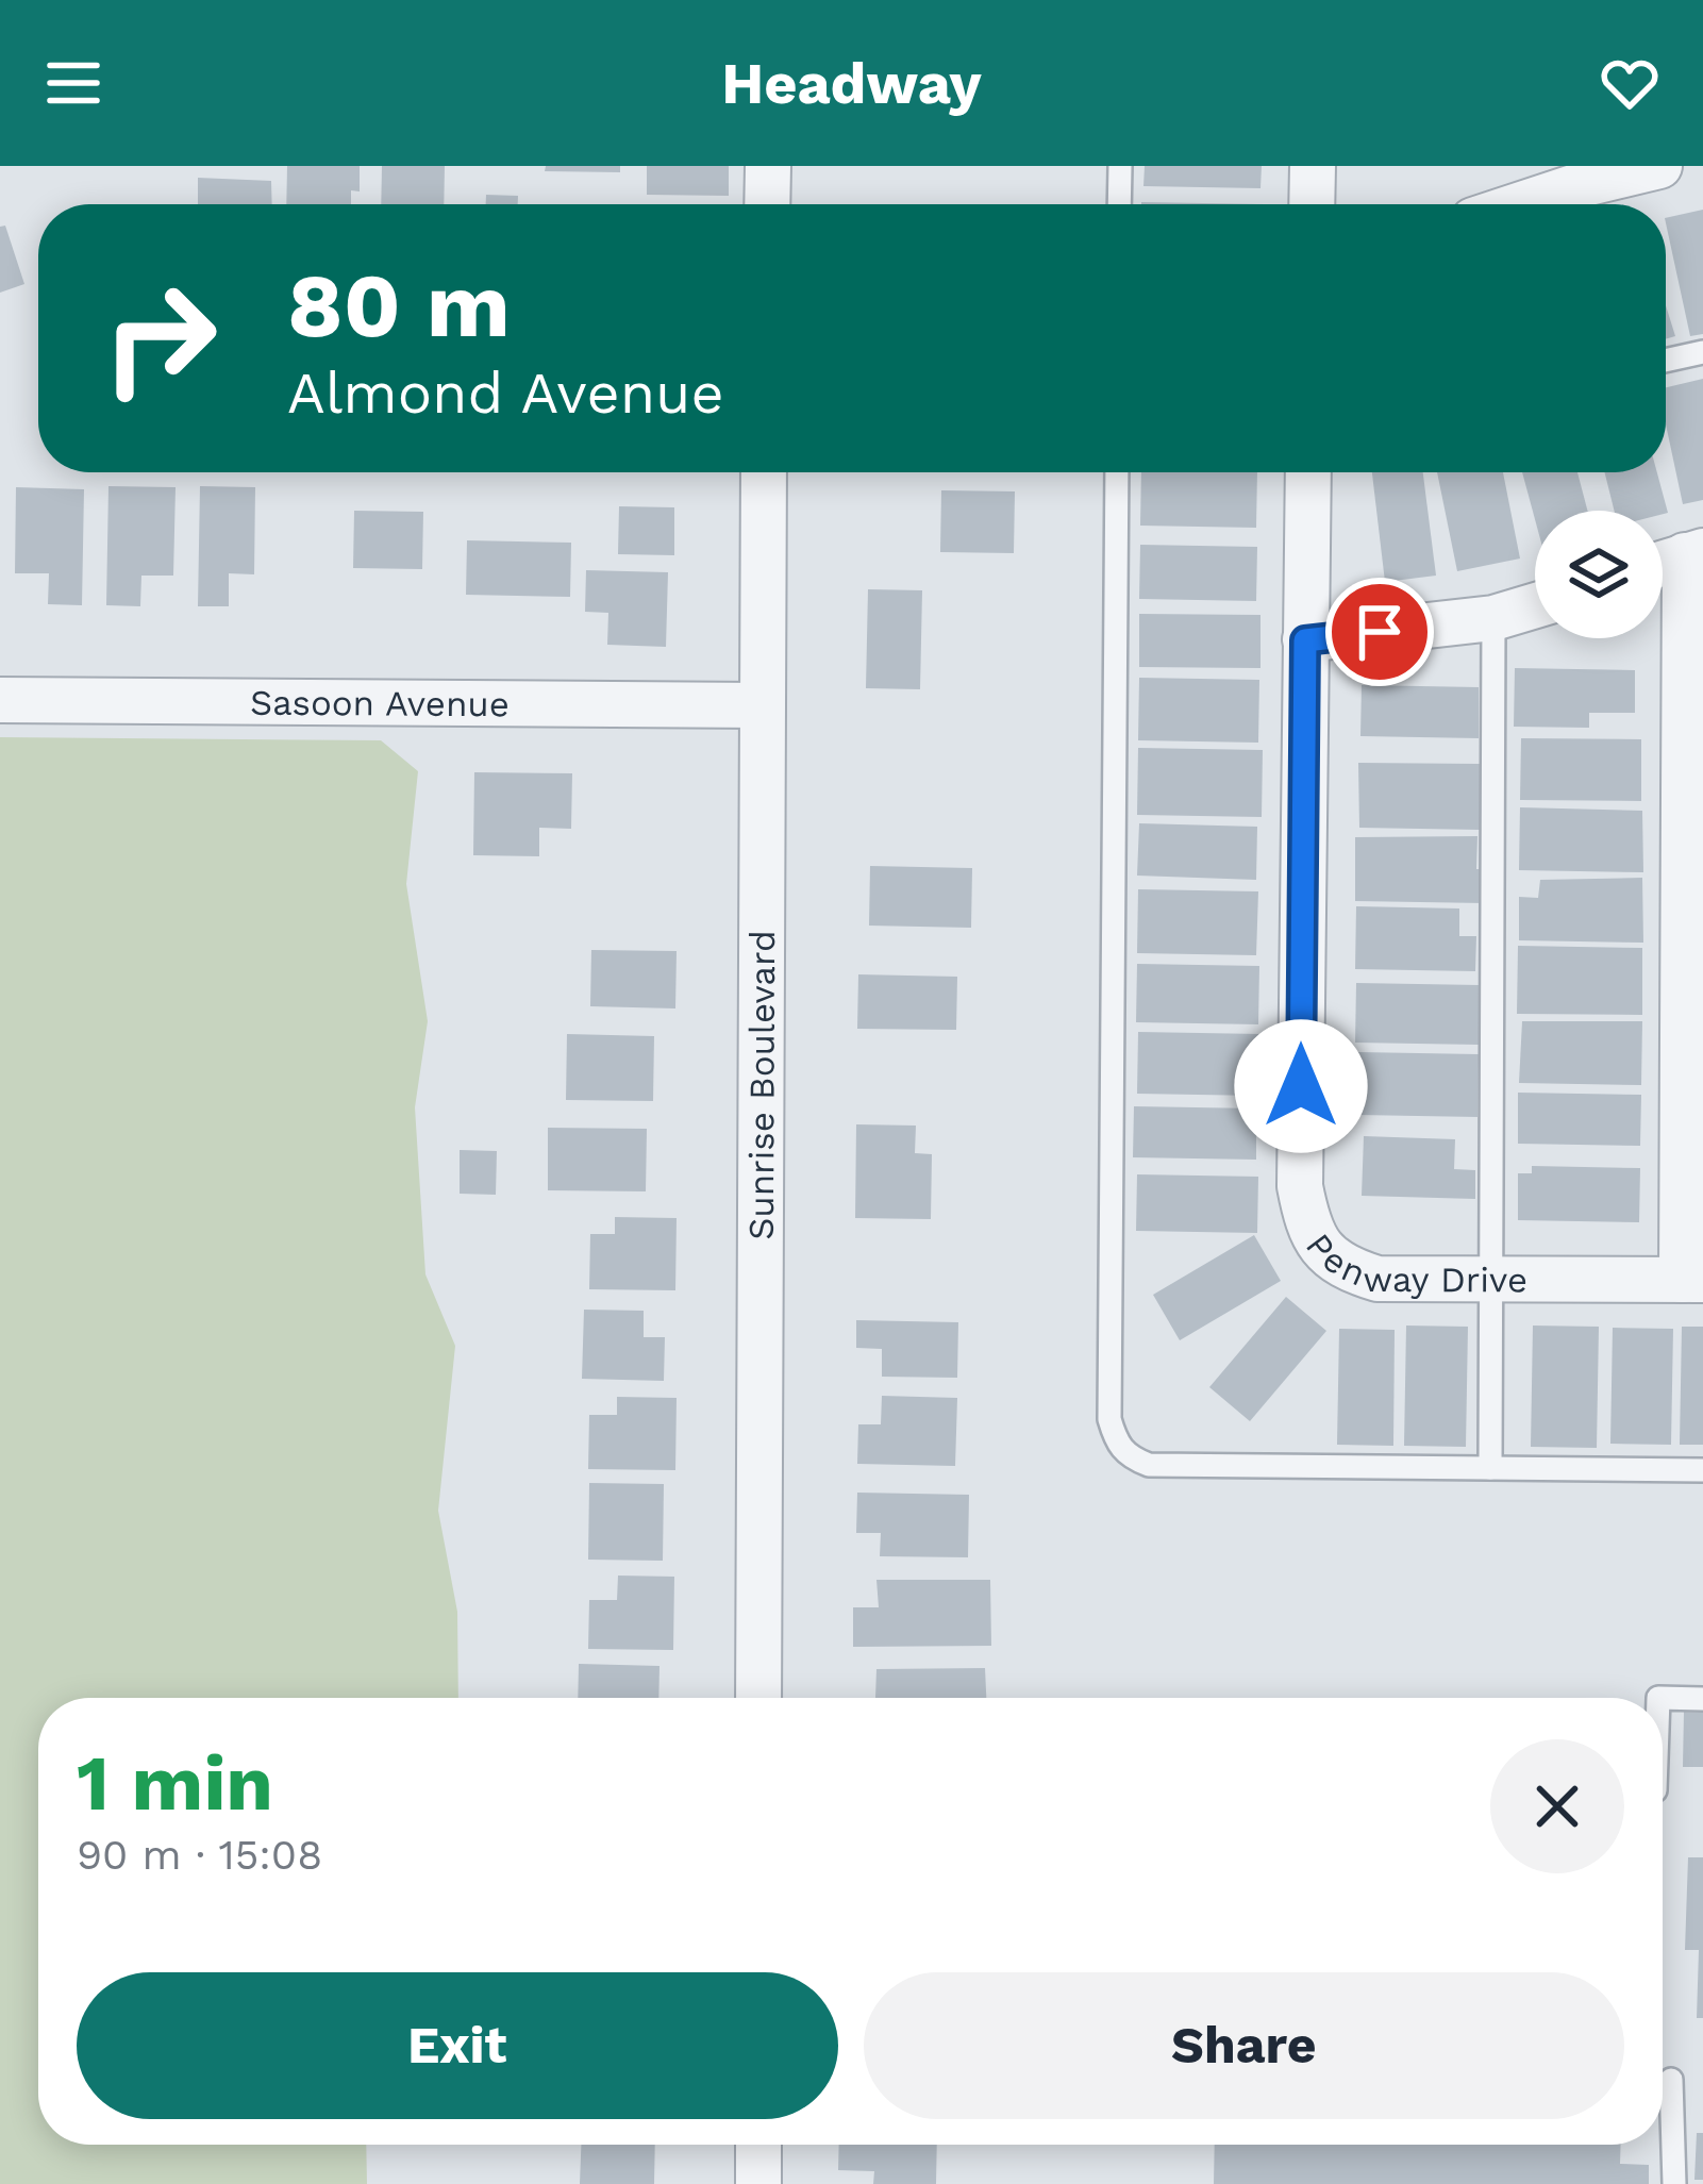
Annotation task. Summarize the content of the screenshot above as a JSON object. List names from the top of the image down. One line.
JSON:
{"streets":{"street":["Sasoon Avenue","Sunrise Boulevard","Penway Drive"]},"crossings":[["Sasoon Avenue","Sunrise Boulevard"]],"page":{"header":"Headway","turn":["80 m","Almond Avenue"],"heading":["1 min","90 m · 15:08"],"buttons":["Exit","Share"]}}
